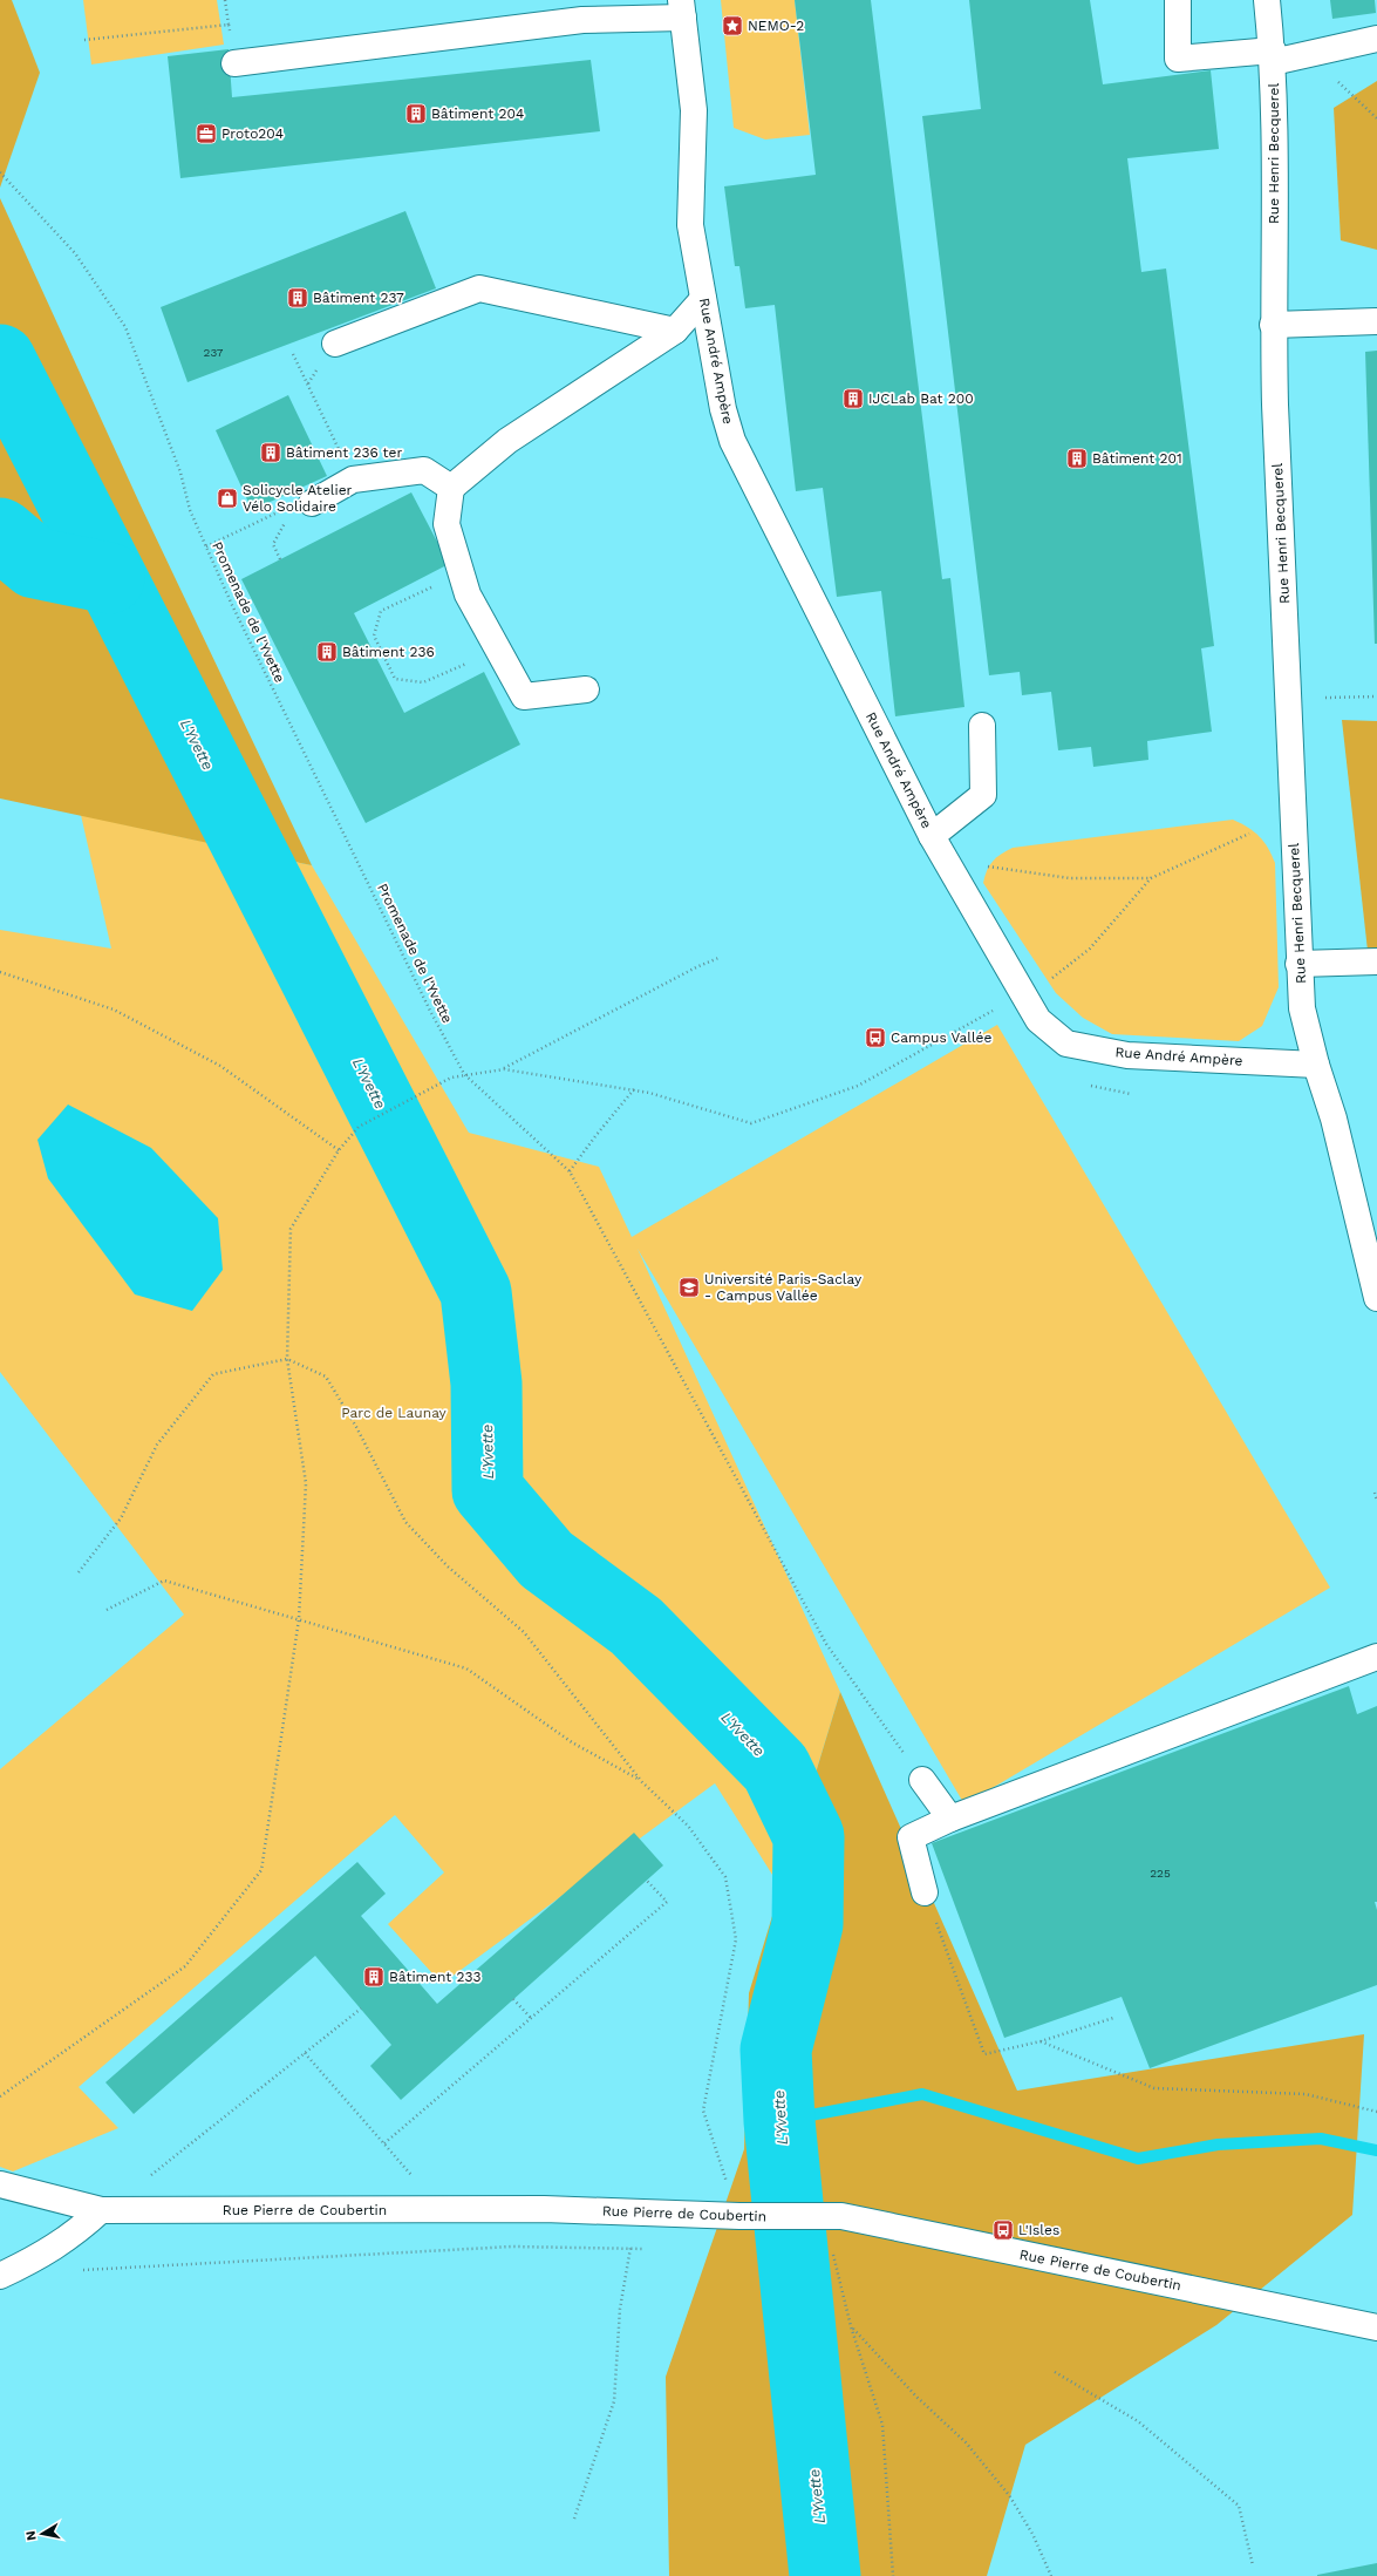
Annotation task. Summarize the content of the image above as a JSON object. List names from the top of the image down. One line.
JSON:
{"streets":{"street":["Rue Henri Becquerel","Rue André Ampère","Rue Pierre de Coubertin"],"path":["Promenade de l'Yvette"]},"crossings":[["Rue Henri Becquerel","Rue André Ampère"]],"water":["L'Yvette"],"parks":["Parc de Launay"],"places":{"place":["NEMO-2"],"building":["Bâtiment 204","Bâtiment 237","IJCLab Bat 200","Bâtiment 236 ter","Bâtiment 201","Bâtiment 236","Bâtiment 233"],"office":["Proto204"],"shop":["Solicycle Atelier Vélo Solidaire"],"bus stop":["Campus Vallée","L'Isles"],"school or university":["Université Paris-Saclay - Campus Vallée"]},"house_numbers":["237","225"],"north":"left"}
